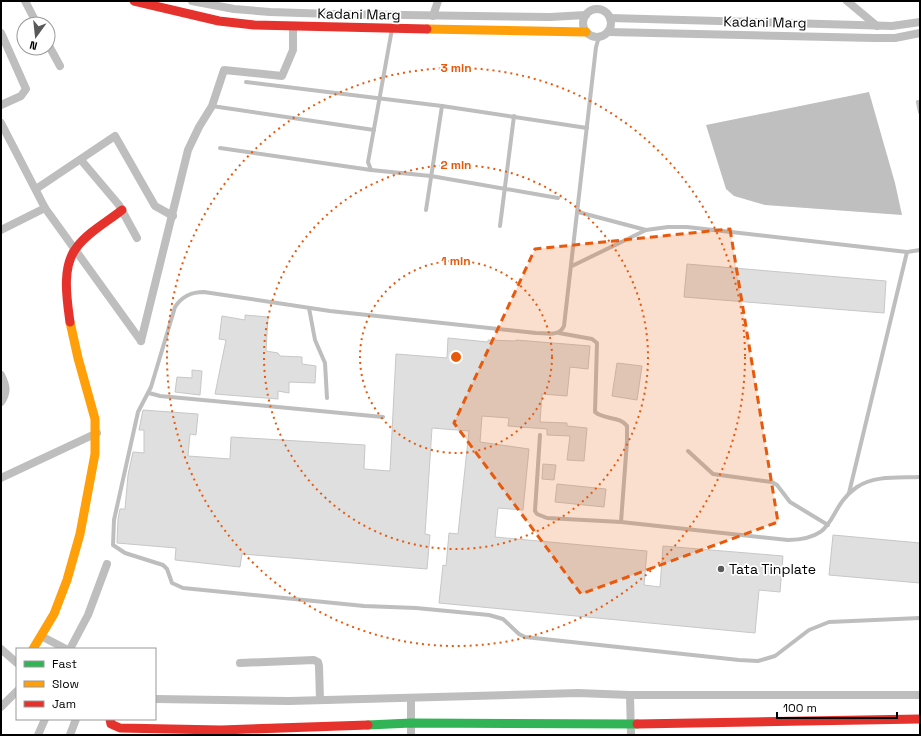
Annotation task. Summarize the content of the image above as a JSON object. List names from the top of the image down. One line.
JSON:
{"streets":{"street":["Kadani Marg"]},"places":["Tata Tinplate"],"legend":["Fast","Slow","Jam"],"scale_bar":"100 m","north":"bottom","rings":["3 min","2 min","1 min"]}
